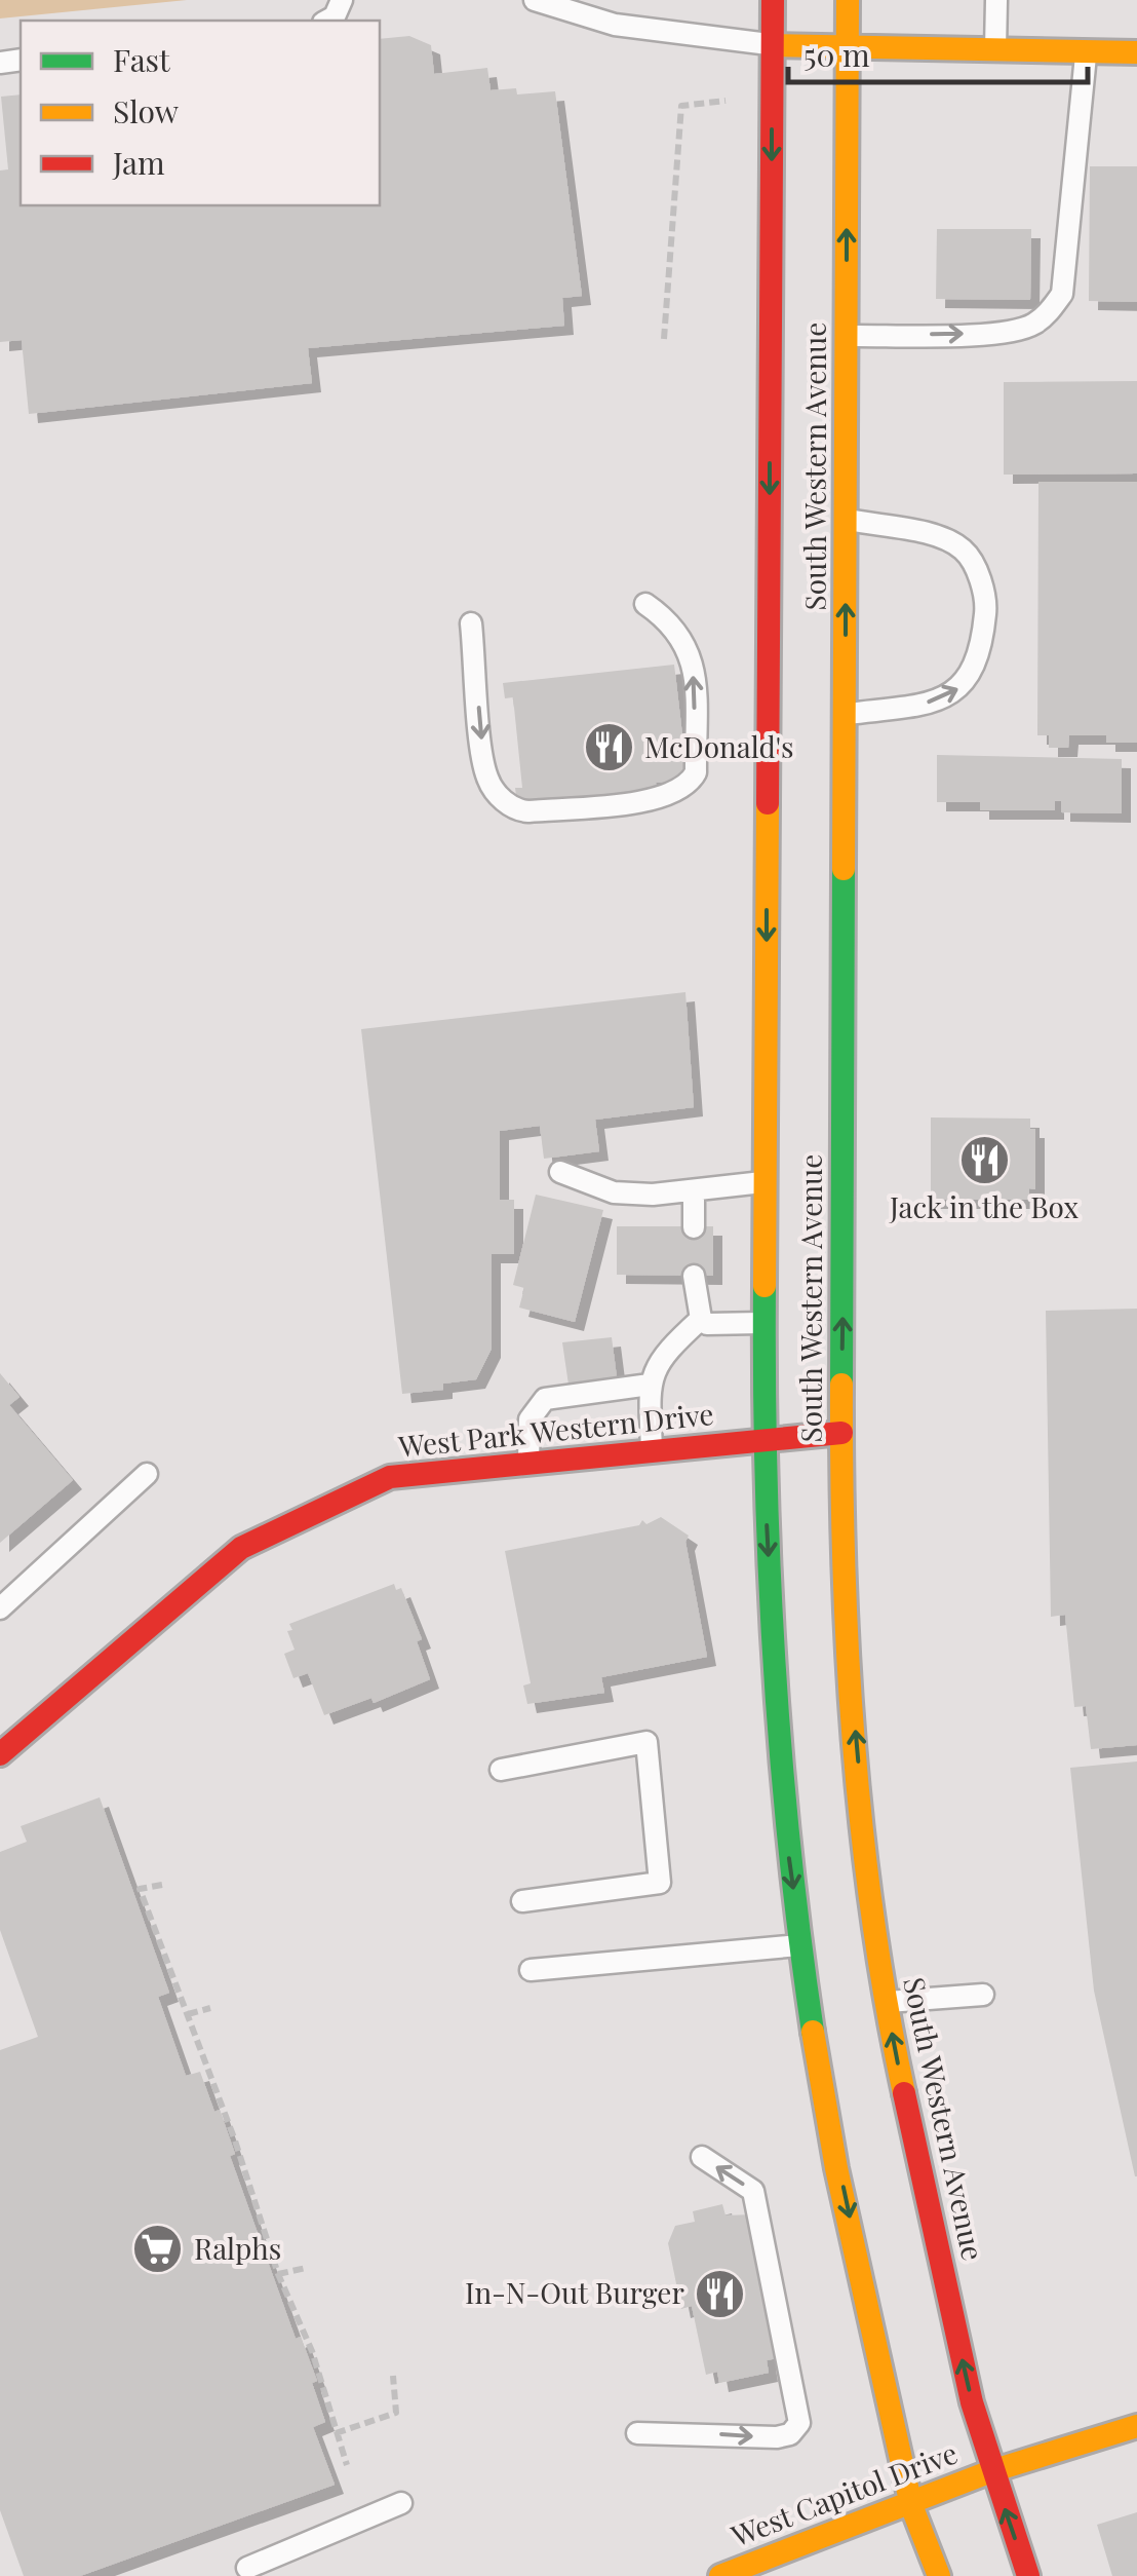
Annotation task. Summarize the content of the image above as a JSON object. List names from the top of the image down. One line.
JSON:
{"streets":{"main road":["South Western Avenue","West Park Western Drive","West Capitol Drive"]},"crossings":[["South Western Avenue","West Park Western Drive"],["South Western Avenue","West Capitol Drive"]],"places":{"restaurant":["McDonald's","Jack in the Box","In-N-Out Burger"],"supermarket":["Ralphs"]},"legend":["Fast","Slow","Jam"],"scale_bar":"50 m"}
